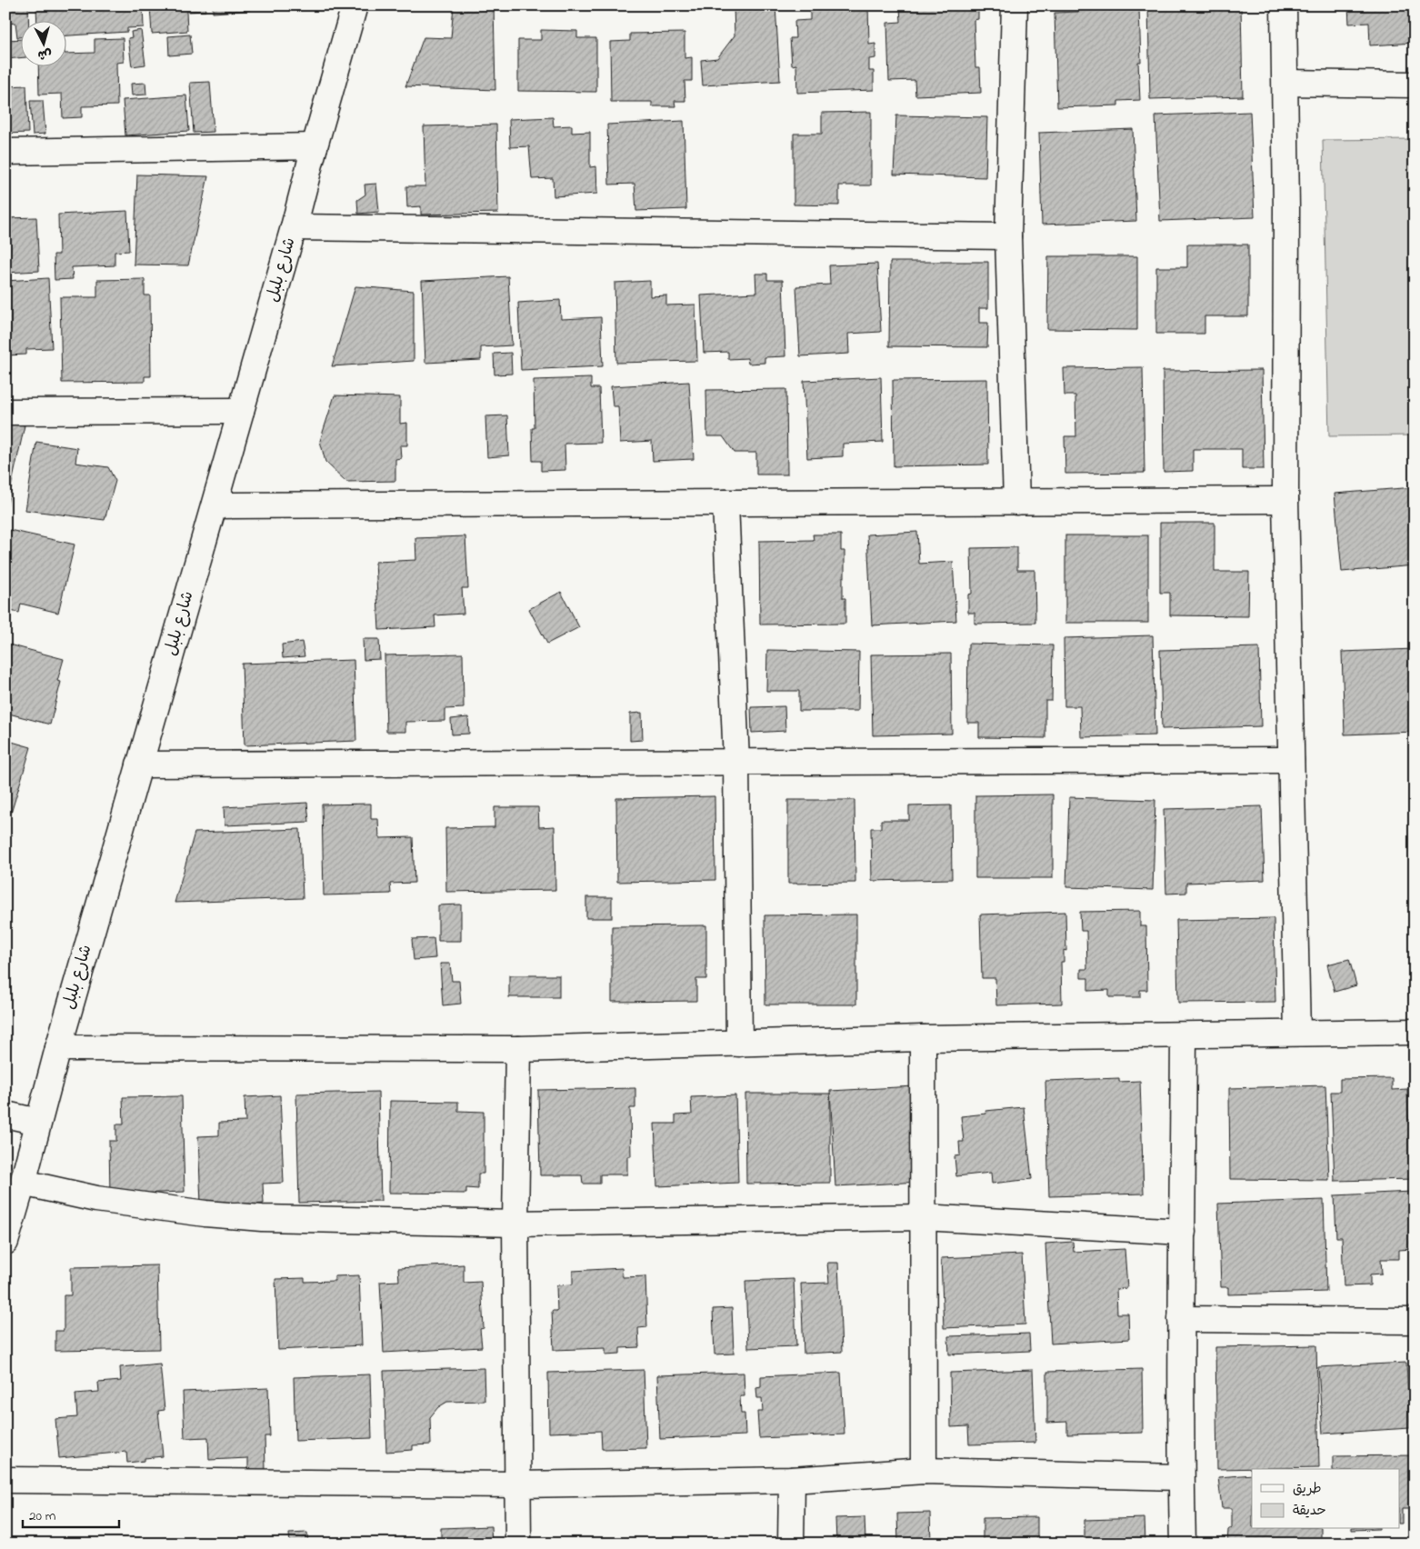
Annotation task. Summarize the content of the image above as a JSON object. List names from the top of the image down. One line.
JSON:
{"streets":{"street":["شارع بلبل"]},"legend":["طريق","حديقة"],"scale_bar":"20 m","north":"bottom"}
